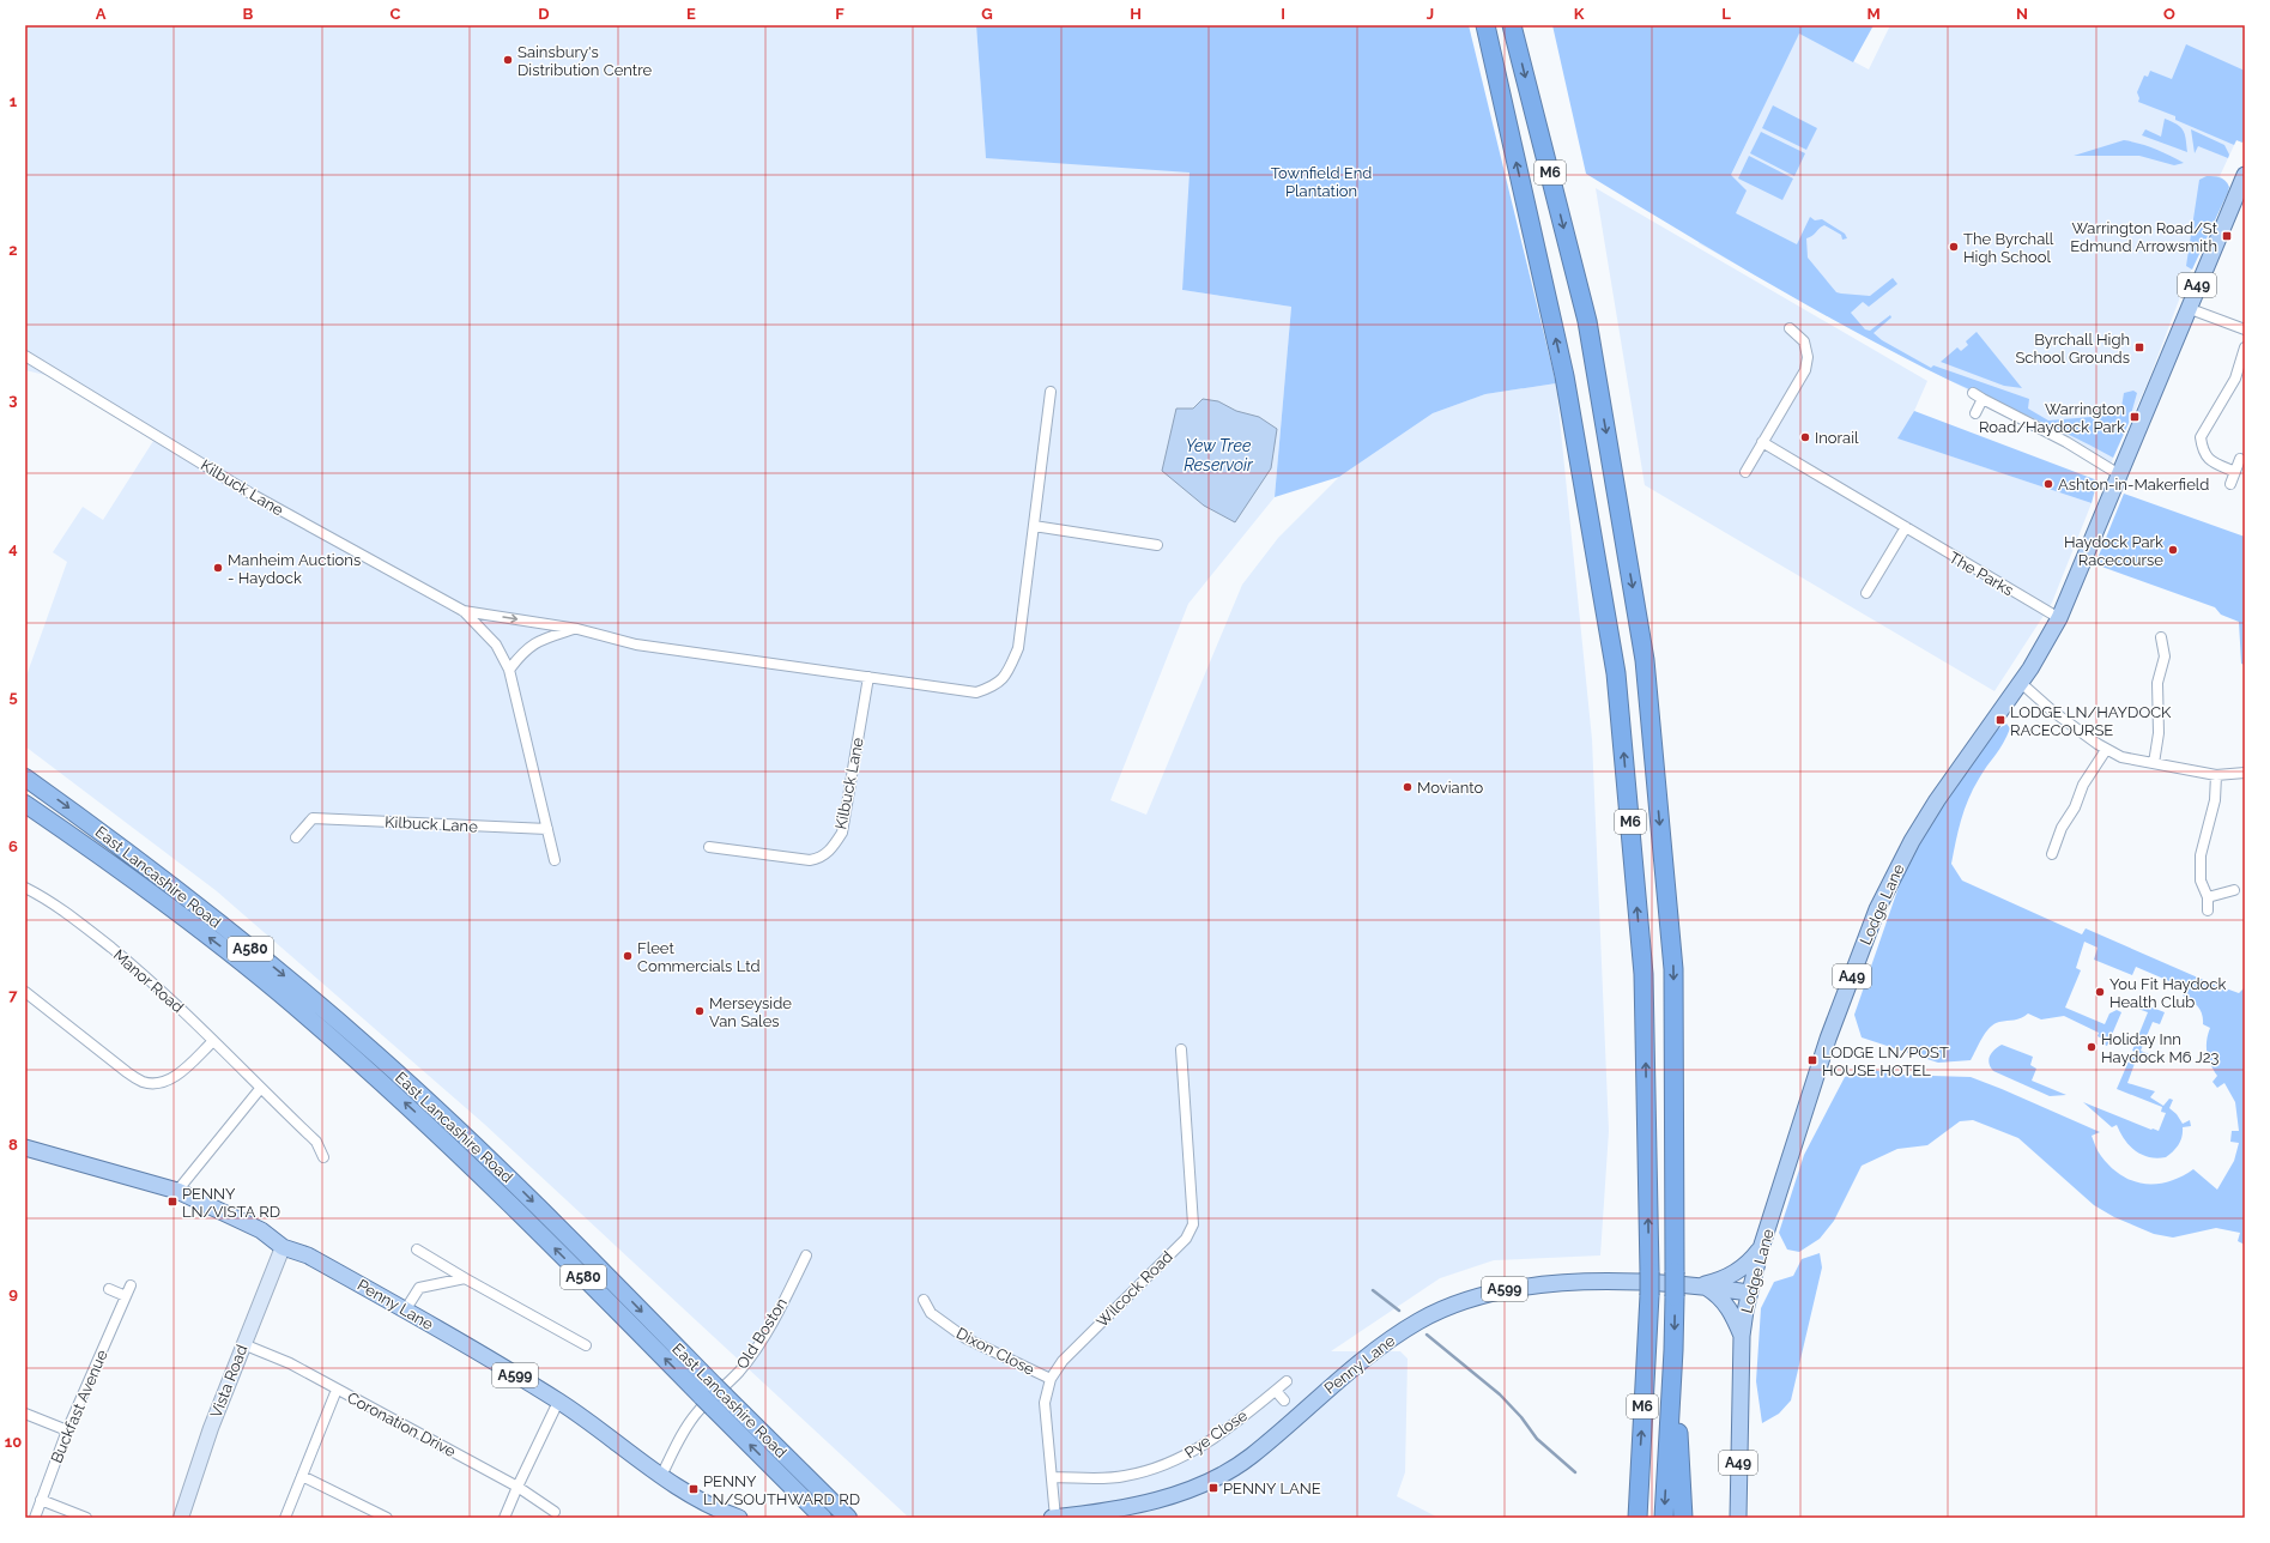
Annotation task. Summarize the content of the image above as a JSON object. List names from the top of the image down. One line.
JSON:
{"streets":{"highway":["M6","East Lancashire Road","A580"],"main road":["A49","Lodge Lane","A599","Penny Lane","Vista Road"],"street":["Kilbuck Lane","The Parks","Manor Road","Wilcock Road","Old Boston","Dixon Close","Buckfast Avenue","Coronation Drive","Pye Close"]},"crossings":[["A49","Lodge Lane"],["The Parks","Lodge Lane"],["Lodge Lane","A599"],["Lodge Lane","Penny Lane"],["Wilcock Road","Penny Lane"],["Wilcock Road","Dixon Close"],["Wilcock Road","Pye Close"],["A599","Penny Lane"],["Penny Lane","Old Boston"],["Penny Lane","Vista Road"],["Vista Road","Coronation Drive"]],"water":["Yew Tree Reservoir"],"parks":["Townfield End Plantation"],"places":{"other":["Sainsbury's Distribution Centre","The Byrchall High School","Inorail","Ashton-in-Makerfield","Haydock Park Racecourse","Manheim Auctions - Haydock","Movianto","Fleet Commercials Ltd","You Fit Haydock Health Club","Merseyside Van Sales","Holiday Inn Haydock M6 J23"],"transit":["Warrington Road/St Edmund Arrowsmith","Byrchall High School Grounds","Warrington Road/Haydock Park","LODGE LN/HAYDOCK RACECOURSE","LODGE LN/POST HOUSE HOTEL","PENNY LN/VISTA RD","PENNY LANE","PENNY LN/SOUTHWARD RD"]},"grid":{"columns":["A","B","C","D","E","F","G","H","I","J","K","L","M","N","O"],"rows":["1","2","3","4","5","6","7","8","9","10"]}}
